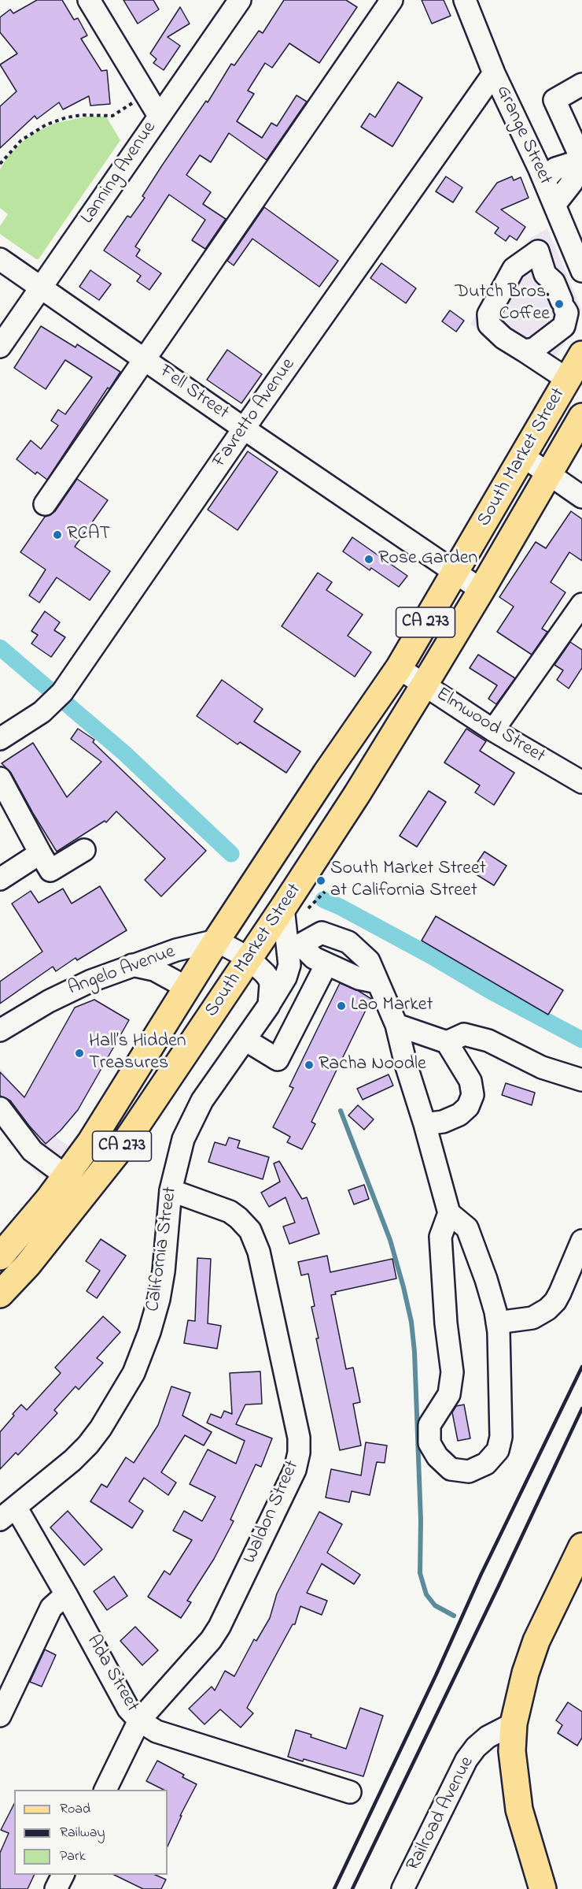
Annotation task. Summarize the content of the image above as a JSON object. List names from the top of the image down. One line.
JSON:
{"streets":{"main road":["South Market Street","CA 273"],"street":["Grange Street","Lanning Avenue","Fell Street","Favretto Avenue","Elmwood Street","Angelo Avenue","California Street","Waldon Street","Ada Street","Railroad Avenue"]},"crossings":[["Grange Street","Favretto Avenue"],["Lanning Avenue","Fell Street"],["Fell Street","Favretto Avenue"],["Fell Street","South Market Street"],["South Market Street","CA 273"],["South Market Street","Elmwood Street"],["South Market Street","Angelo Avenue"],["South Market Street","California Street"],["CA 273","Angelo Avenue"],["California Street","Waldon Street"],["California Street","Ada Street"],["Waldon Street","Ada Street"]],"places":["Dutch Bros. Coffee","RCAT","Rose Garden","South Market Street at California Street","Lao Market","Hall’s Hidden Treasures","Racha Noodle"],"legend":["Road","Railway","Park"]}
